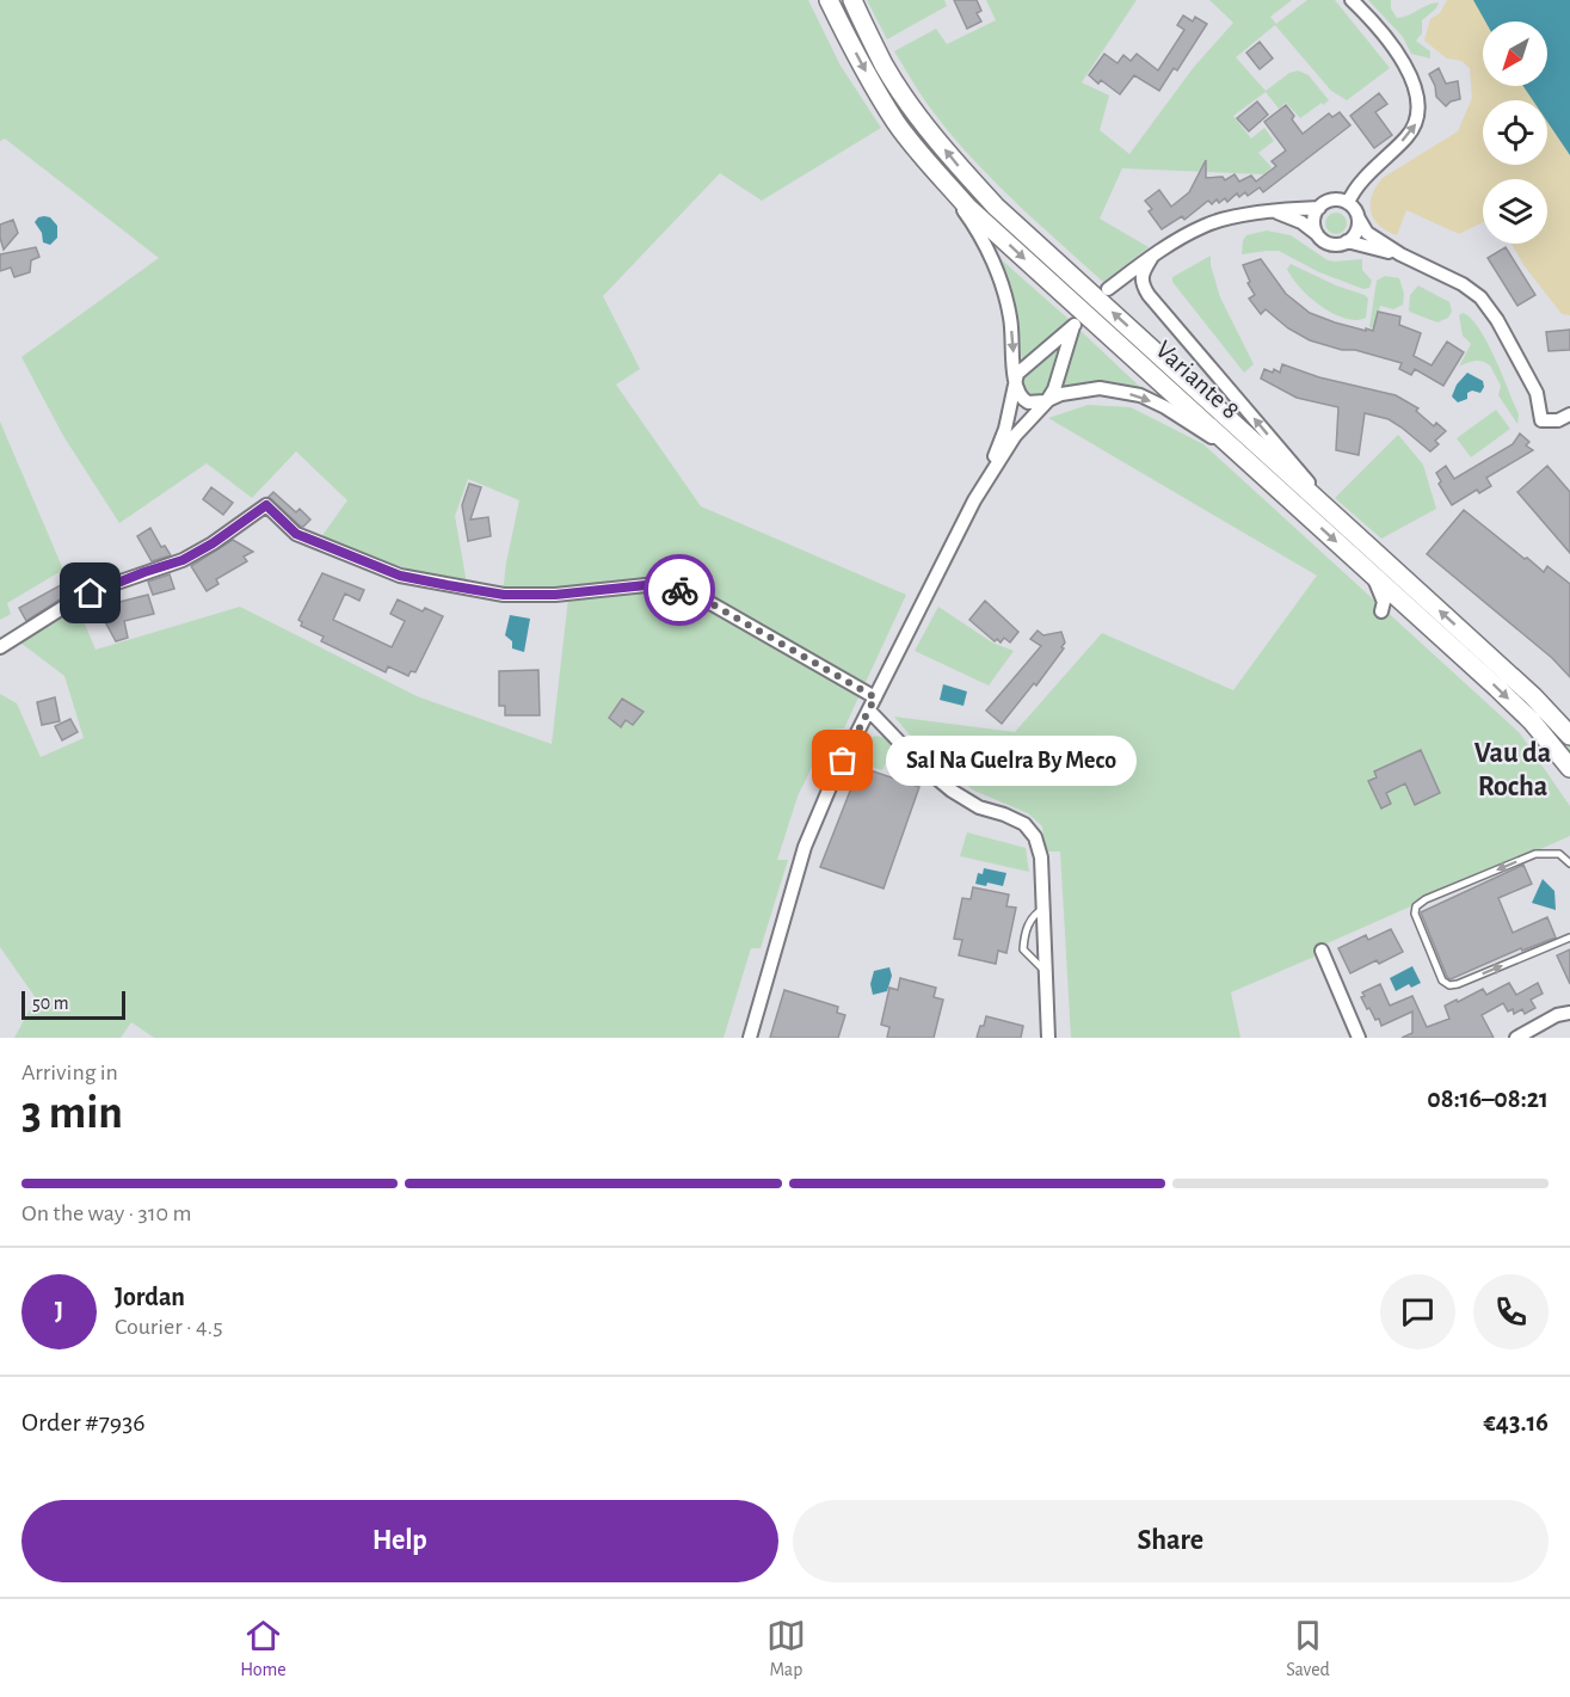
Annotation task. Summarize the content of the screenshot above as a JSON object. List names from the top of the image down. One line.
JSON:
{"streets":{"main road":["Variante 8"]},"districts":["Vau da Rocha"],"places":["Sal Na Guelra By Meco"],"scale_bar":"50 m","north":"bottom left","page":{"bubble":"Sal Na Guelra By Meco","scale":"50 m","heading":["3 min","Arriving in","08:16–08:21"],"panel":["Jordan","Courier · 4.5","Order #7936","€43.16"],"bar":"On the way · 310 m","round":"J","buttons":["Help","Share"],"tabs":["Home","Map","Saved"]}}
